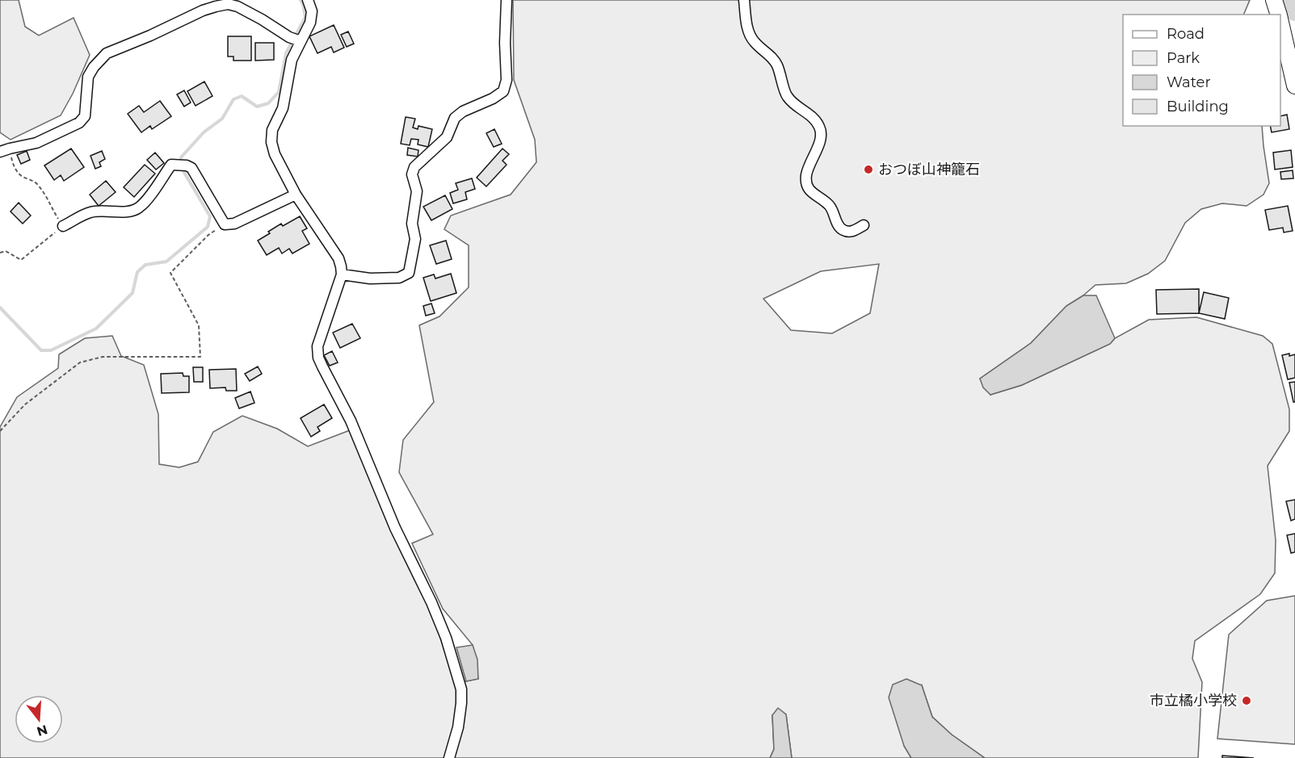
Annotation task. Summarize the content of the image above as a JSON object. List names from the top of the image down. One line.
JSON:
{"places":["おつぼ山神籠石","市立橘小学校"],"legend":["Road","Park","Water","Building"],"north":"bottom"}
